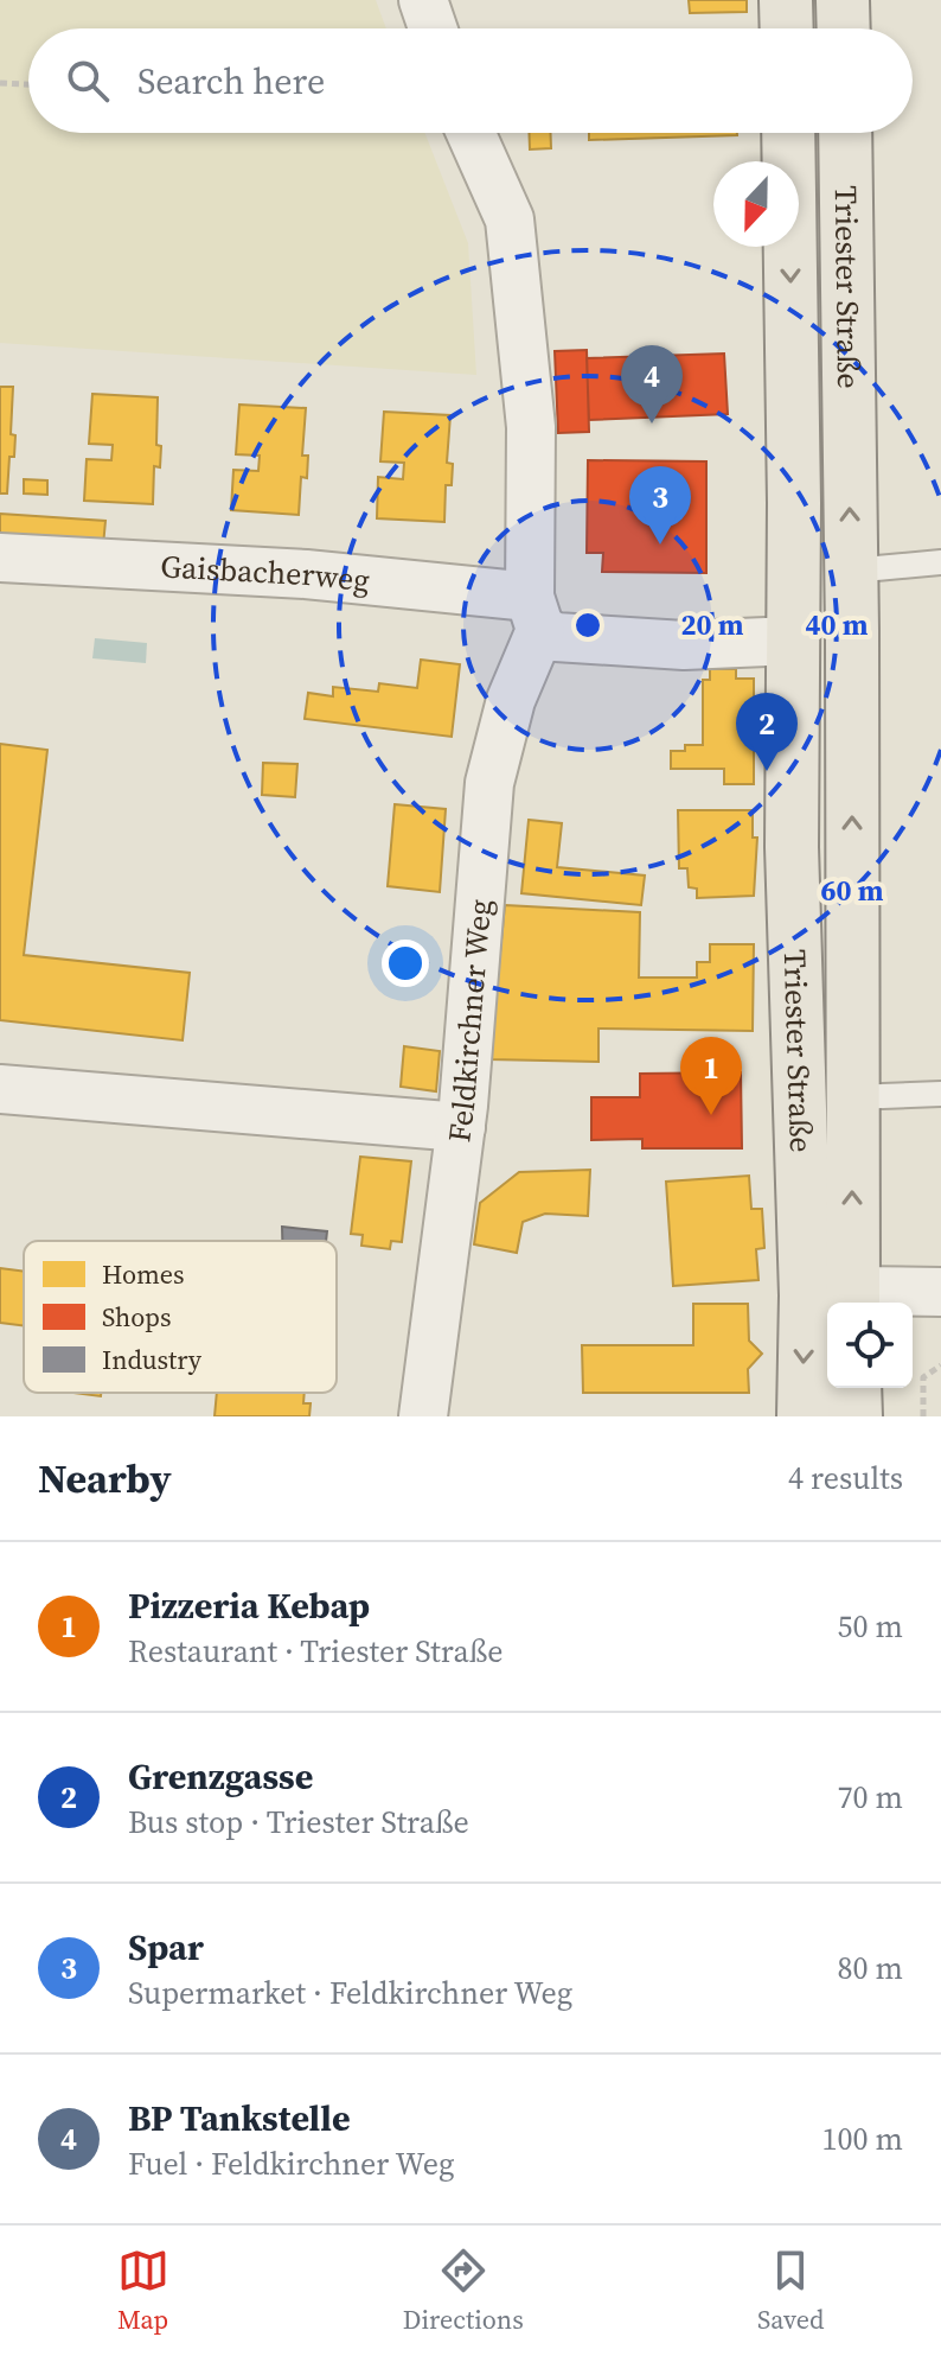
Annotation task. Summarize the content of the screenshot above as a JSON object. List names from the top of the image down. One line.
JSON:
{"streets":{"main road":["Triester Straße"],"street":["Gaisbacherweg","Feldkirchner Weg"]},"crossings":[["Gaisbacherweg","Feldkirchner Weg"]],"legend":["Homes","Shops","Industry"],"north":"bottom","page":{"search":"Search here","pins":["4","3","2","1"],"heading":["Nearby","4 results"],"list":[{"mark":"1","name":"Pizzeria Kebap","note":"Restaurant · Triester Straße","value":"50 m"},{"mark":"2","name":"Grenzgasse","note":"Bus stop · Triester Straße","value":"70 m"},{"mark":"3","name":"Spar","note":"Supermarket · Feldkirchner Weg","value":"80 m"},{"mark":"4","name":"BP Tankstelle","note":"Fuel · Feldkirchner Weg","value":"100 m"}],"nav":["Map","Directions","Saved"]},"rings":["20 m","40 m","60 m"]}
